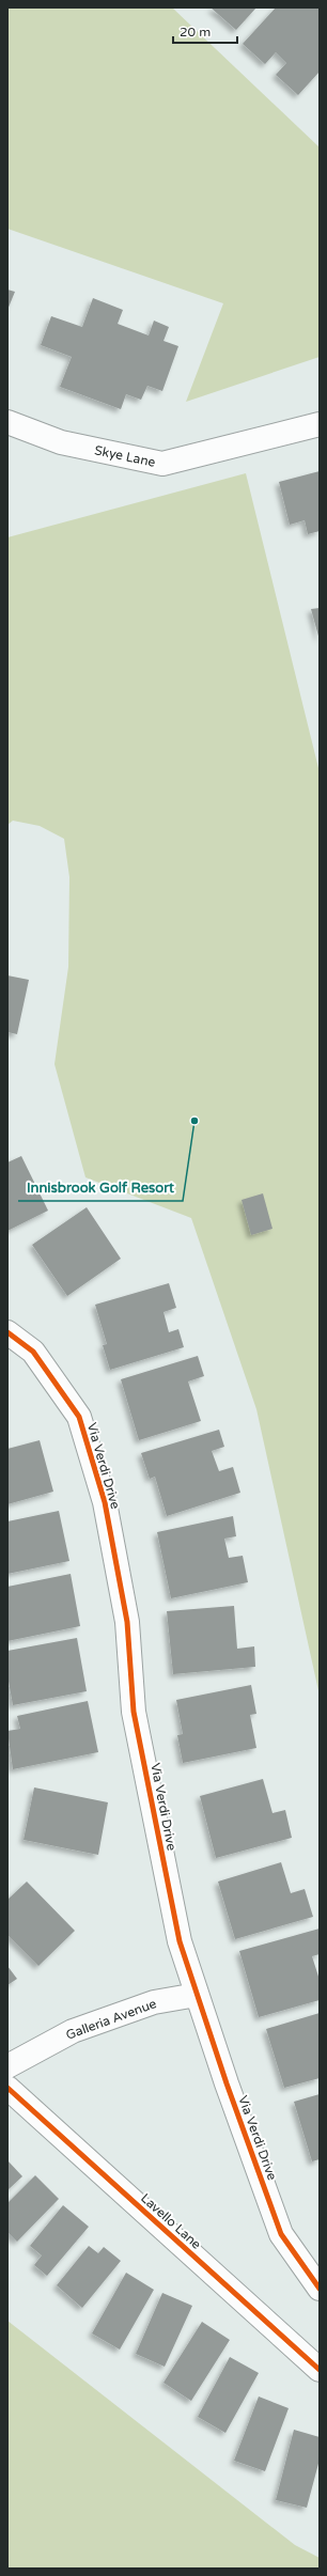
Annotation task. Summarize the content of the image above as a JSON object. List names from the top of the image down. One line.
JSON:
{"streets":{"street":["Skye Lane","Via Verdi Drive","Galleria Avenue","Lavello Lane"]},"crossings":[["Via Verdi Drive","Galleria Avenue"]],"places":["Innisbrook Golf Resort"],"scale_bar":"20 m"}
